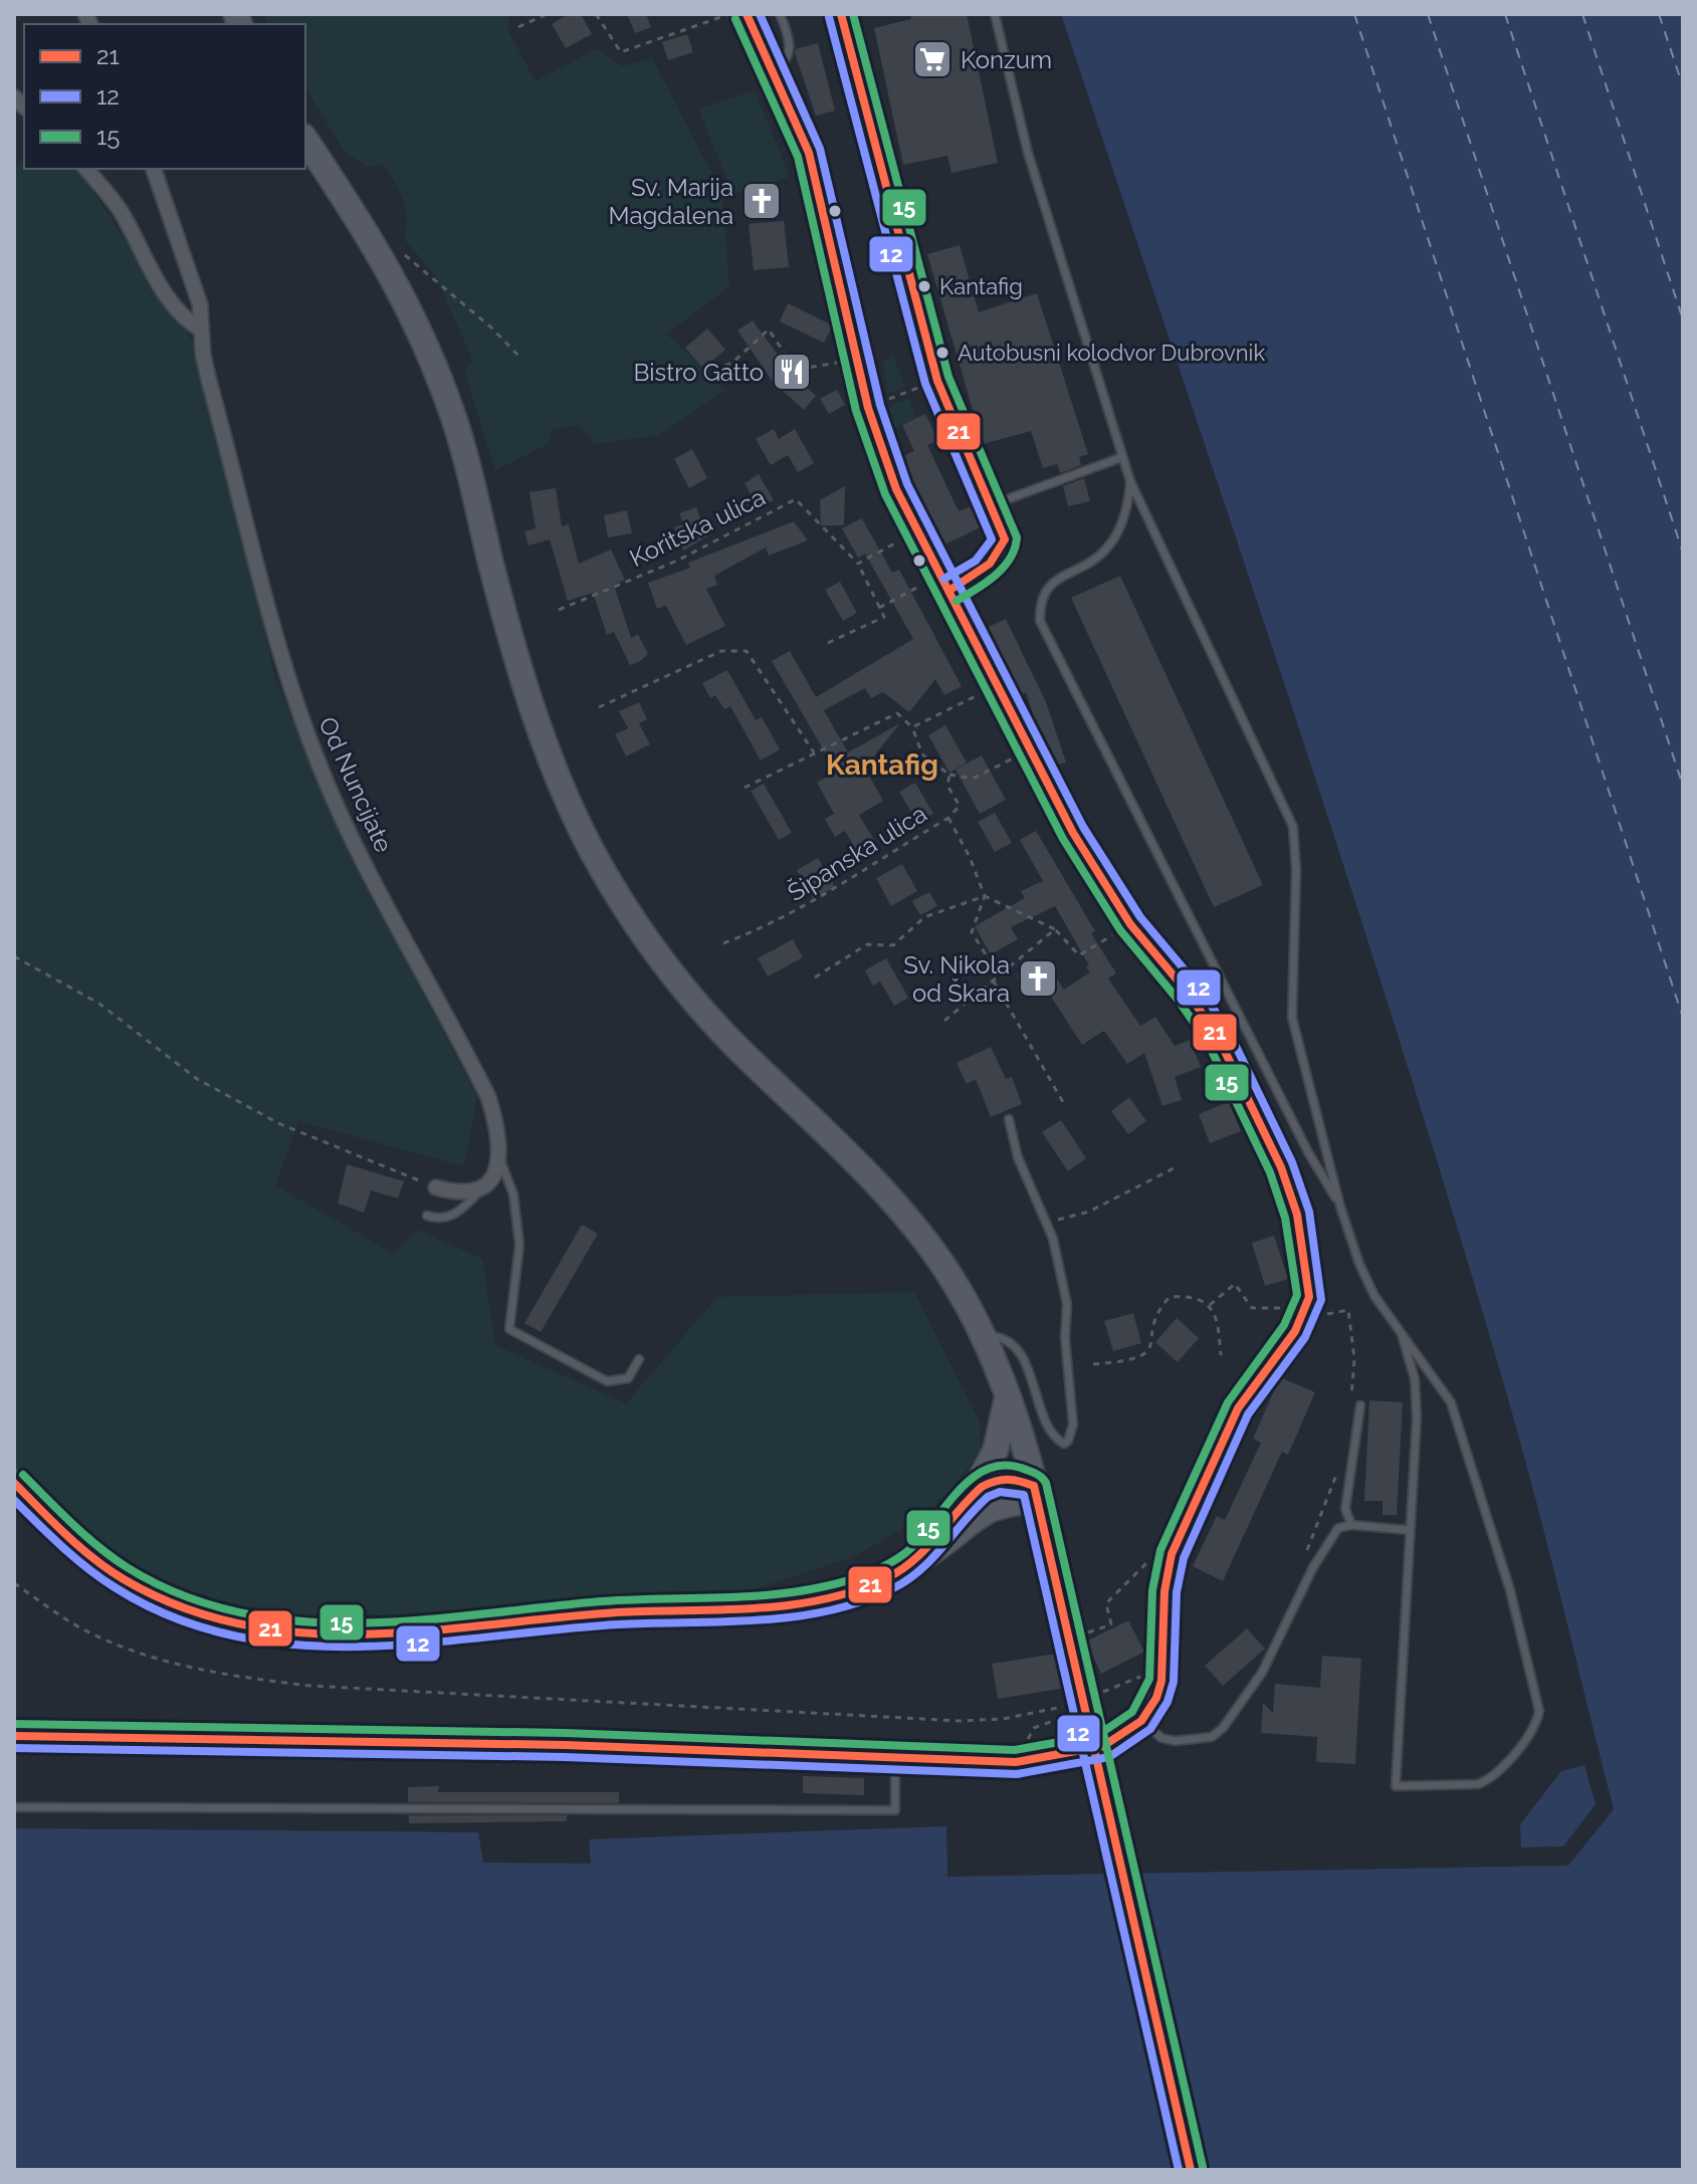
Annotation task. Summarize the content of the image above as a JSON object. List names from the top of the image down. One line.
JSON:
{"streets":{"street":["Od Nuncijate"],"path":["Koritska ulica","Šipanska ulica"]},"districts":["Kantafig"],"places":{"supermarket":["Konzum"],"church":["Sv. Marija Magdalena","Sv. Nikola od Škara"],"other":["Kantafig","Autobusni kolodvor Dubrovnik"],"restaurant":["Bistro Gatto"]},"lines":["transit line 21","transit line 12","transit line 15"],"legend":["21","12","15"]}
